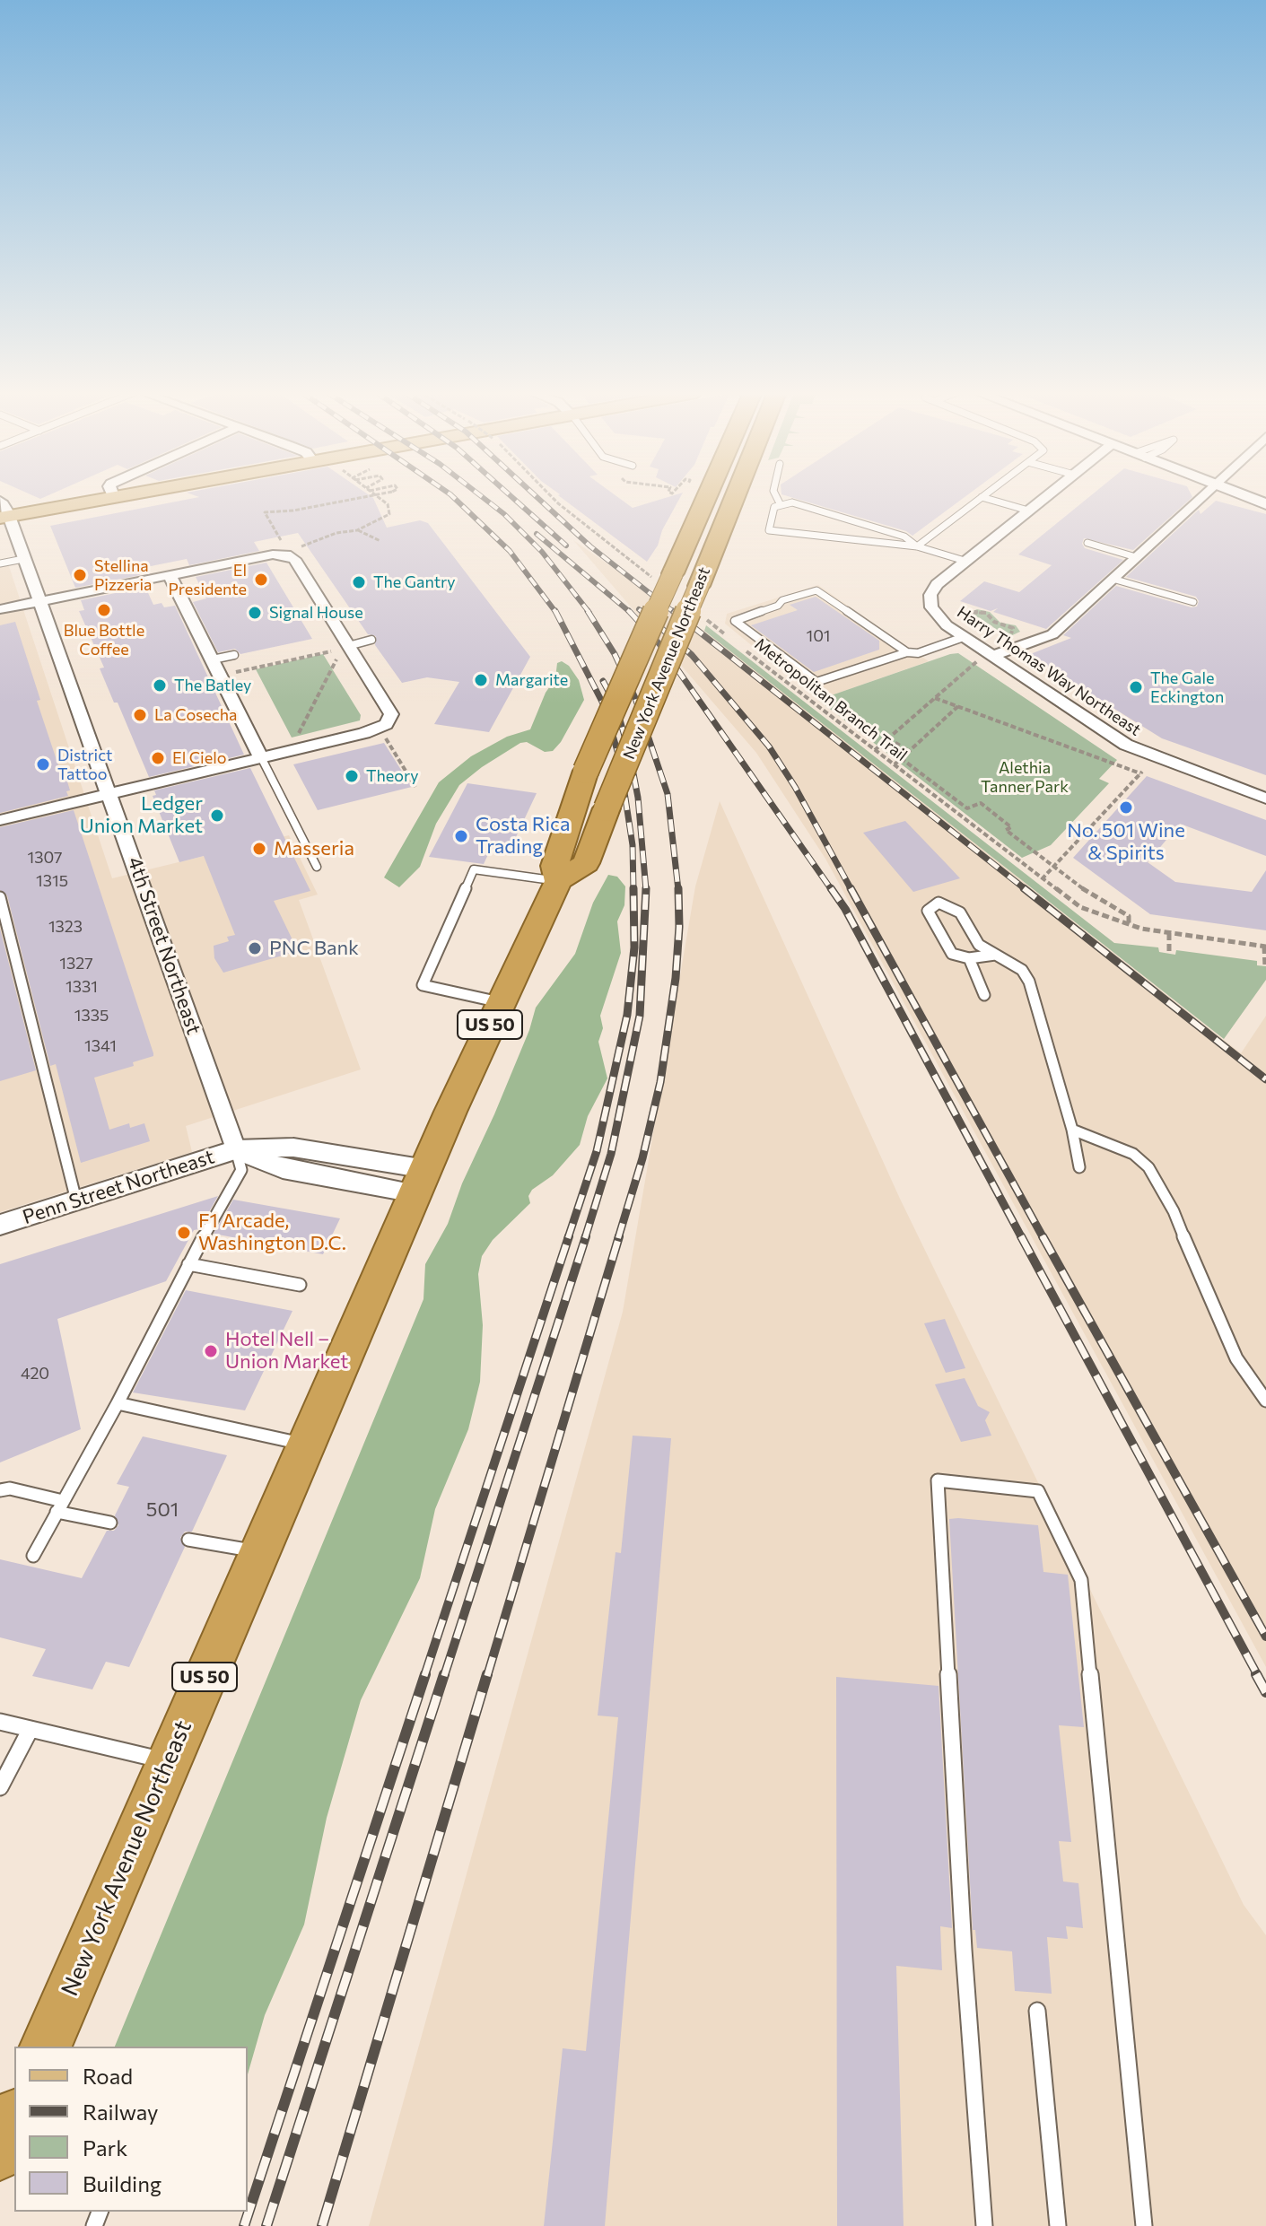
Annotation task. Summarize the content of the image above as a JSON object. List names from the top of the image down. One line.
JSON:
{"streets":{"highway":["New York Avenue Northeast","US 50"],"street":["Harry Thomas Way Northeast","4th Street Northeast","Penn Street Northeast"],"path":["Metropolitan Branch Trail"]},"crossings":[["4th Street Northeast","Penn Street Northeast"]],"parks":["Alethia Tanner Park"],"places":["Stellina Pizzeria","El Presidente","The Gantry","Blue Bottle Coffee","Signal House","Margarite","The Batley","The Gale Eckington","La Cosecha","El Cielo","District Tattoo","Theory","No. 501 Wine & Spirits","Ledger Union Market","Costa Rica Trading","Masseria","PNC Bank","F1 Arcade, Washington D.C.","Hotel Nell – Union Market"],"house_numbers":["101","1307","1315","1323","1327","1331","1335","1341","420","501"],"legend":["Road","Railway","Park","Building"]}
